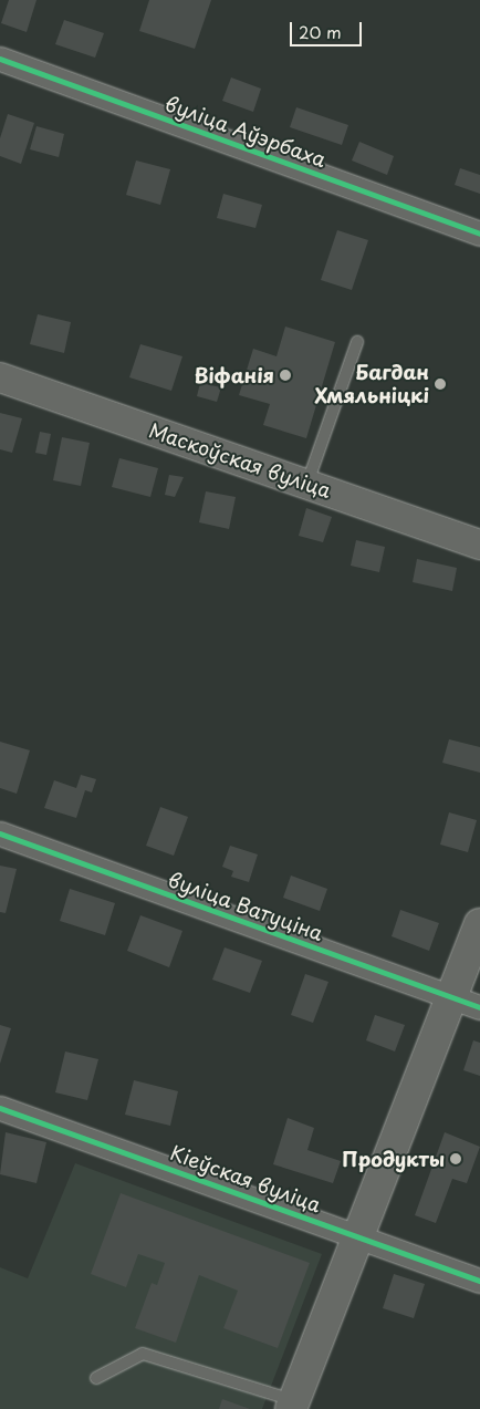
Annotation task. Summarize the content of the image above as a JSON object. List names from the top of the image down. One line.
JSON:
{"streets":{"street":["вуліца Аўэрбаха","Маскоўская вуліца","вуліца Ватуціна","Кіеўская вуліца"]},"places":["Віфанія","Багдан Хмяльніцкі","Продукты"],"scale_bar":"20 m"}
